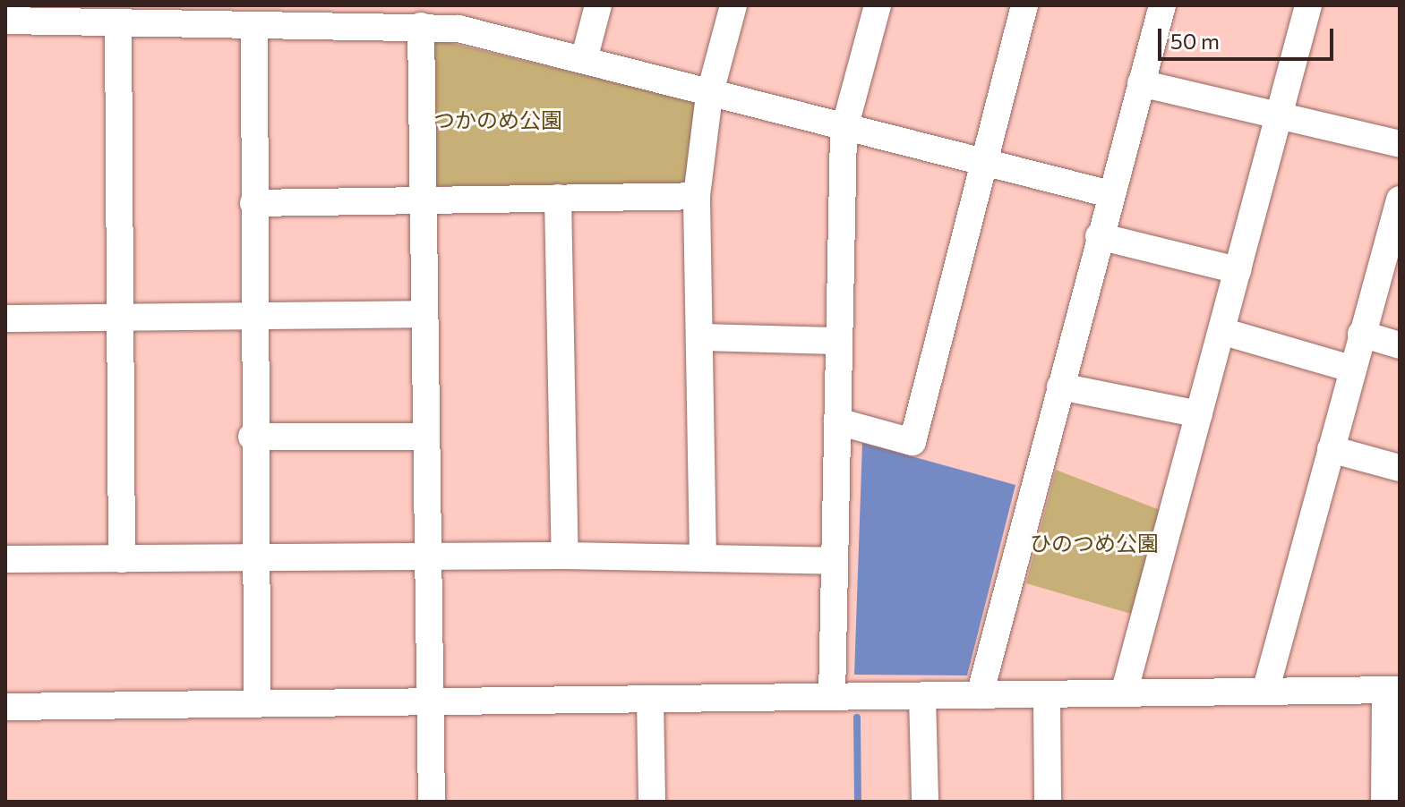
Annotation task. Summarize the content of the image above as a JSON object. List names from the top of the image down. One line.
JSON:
{"parks":["つかのめ公園","ひのつめ公園"],"scale_bar":"50 m"}
